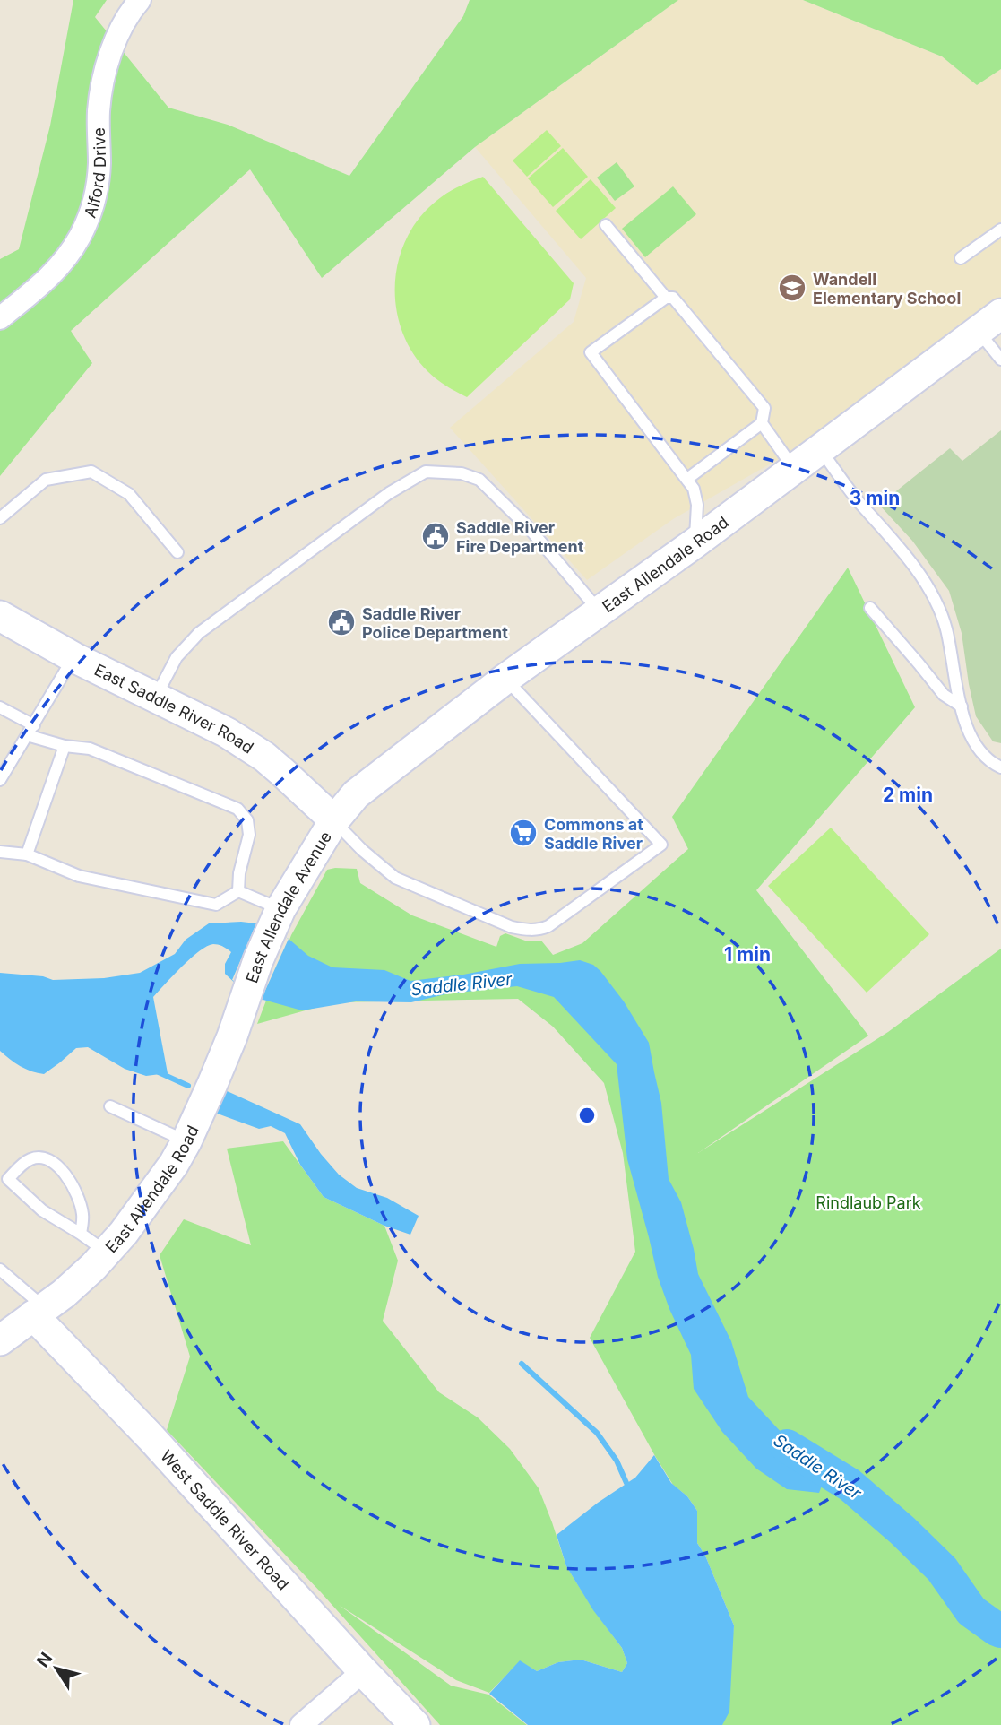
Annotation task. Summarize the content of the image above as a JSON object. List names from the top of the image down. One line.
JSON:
{"streets":{"main road":["East Allendale Road","East Saddle River Road","East Allendale Avenue","West Saddle River Road"],"street":["Alford Drive"]},"crossings":[["East Allendale Road","East Saddle River Road"],["East Allendale Road","East Allendale Avenue"],["East Allendale Road","West Saddle River Road"],["East Saddle River Road","East Allendale Avenue"]],"water":["Saddle River"],"parks":["Rindlaub Park"],"places":{"school or university":["Wandell Elementary School"],"public building":["Saddle River Fire Department","Saddle River Police Department"],"supermarket":["Commons at Saddle River"]},"north":"top left","rings":["3 min","2 min","1 min"]}
